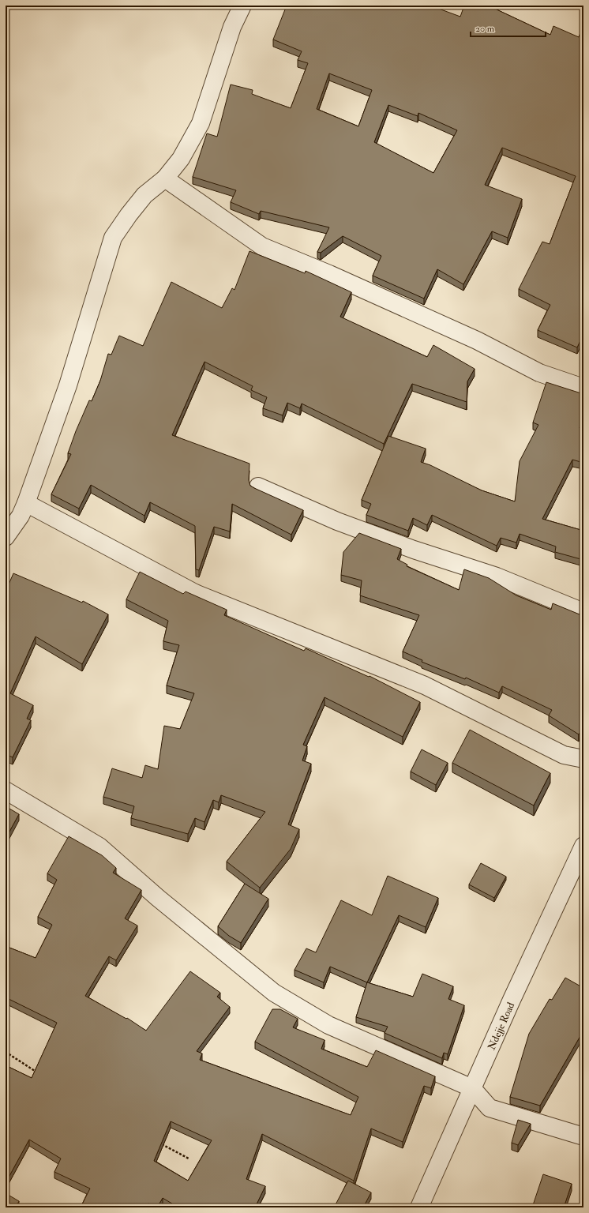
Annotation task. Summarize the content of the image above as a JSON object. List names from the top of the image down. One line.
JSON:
{"streets":{"street":["Ndejje Road"]},"scale_bar":"20 m"}
